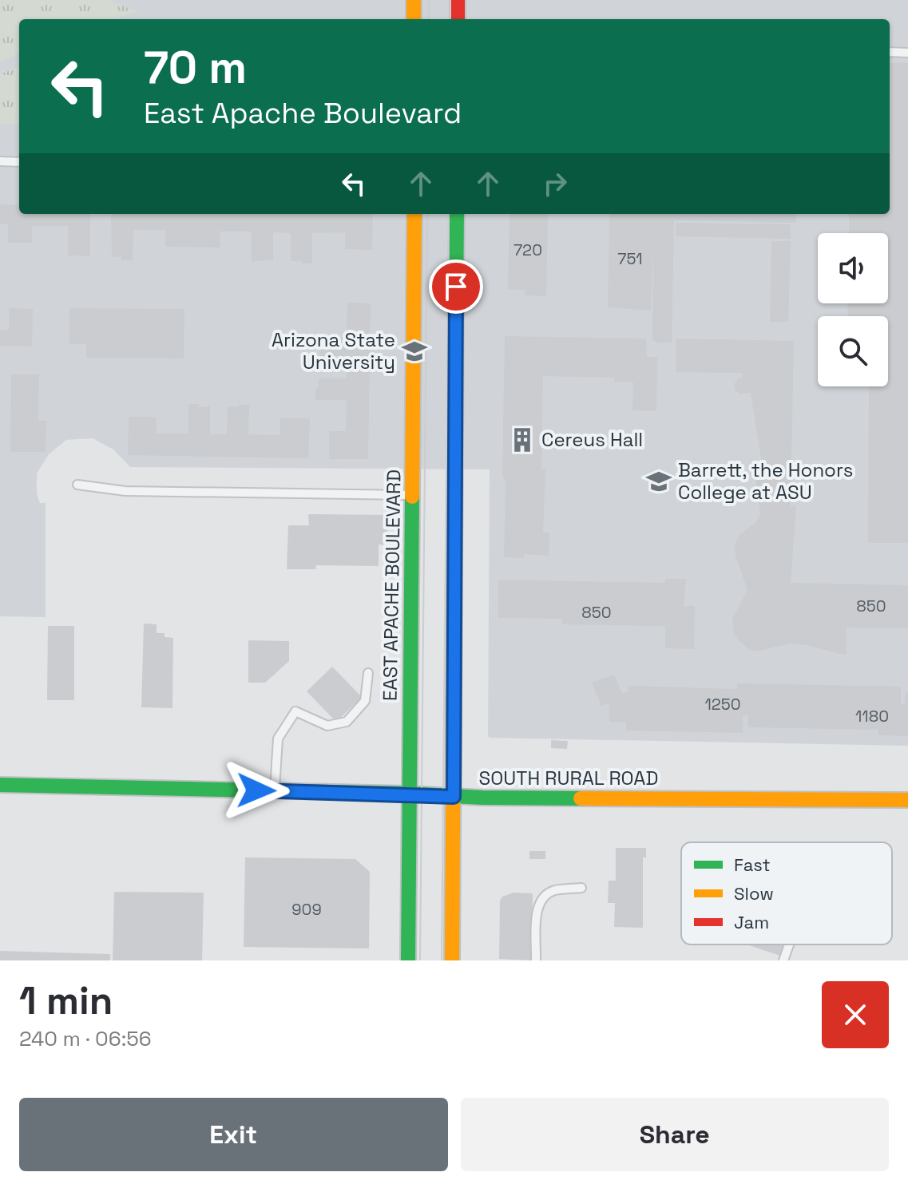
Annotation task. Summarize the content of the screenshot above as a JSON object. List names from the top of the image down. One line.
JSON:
{"streets":{"main road":["EAST APACHE BOULEVARD","SOUTH RURAL ROAD"]},"crossings":[["EAST APACHE BOULEVARD","SOUTH RURAL ROAD"]],"places":{"school or university":["Arizona State University","Barrett, the Honors College at ASU"],"building":["Cereus Hall"]},"house_numbers":["720","751","850","850","1250","1180","909"],"legend":["Fast","Slow","Jam"],"page":{"turn":["70 m","East Apache Boulevard"],"heading":["1 min","240 m · 06:56"],"buttons":["Exit","Share"]}}
